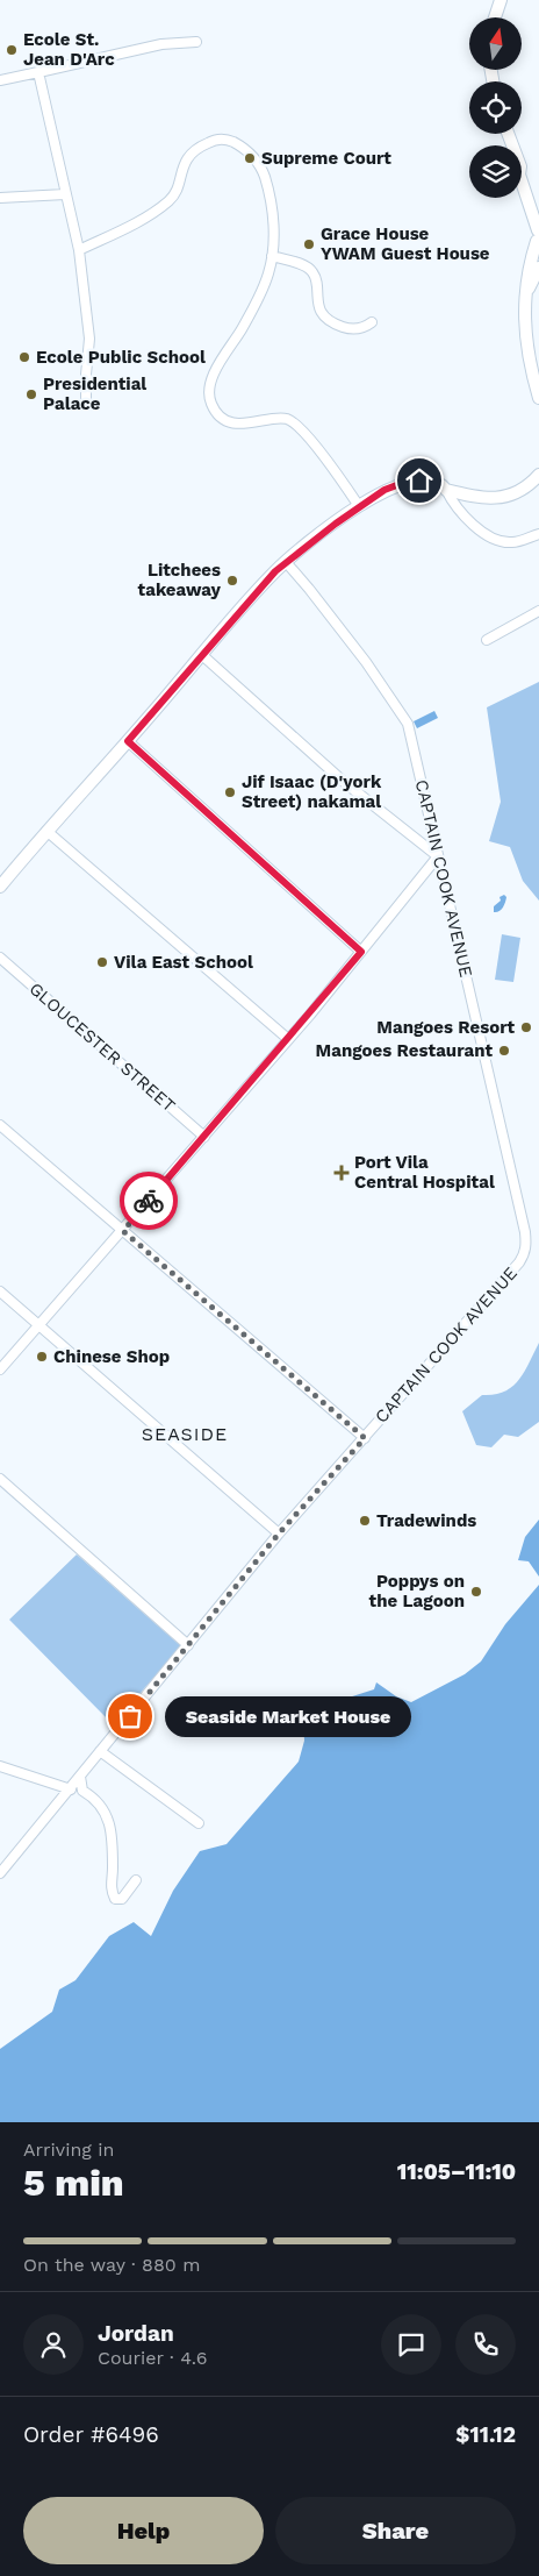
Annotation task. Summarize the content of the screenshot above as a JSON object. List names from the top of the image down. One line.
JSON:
{"streets":{"street":["CAPTAIN COOK AVENUE","GLOUCESTER STREET"]},"districts":["SEASIDE"],"places":{"other":["Ecole St. Jean D'Arc","Supreme Court","Grace House YWAM Guest House","Ecole Public School","Presidential Palace","Litchees takeaway","Jif Isaac (D'york Street) nakamal","Vila East School","Mangoes Resort","Mangoes Restaurant","Chinese Shop","Tradewinds","Poppys on the Lagoon","Seaside Market House"],"health":["Port Vila Central Hospital"]},"north":"top","page":{"bubble":"Seaside Market House","heading":["5 min","Arriving in","11:05–11:10"],"panel":["Jordan","Courier · 4.6","Order #6496","$11.12"],"bar":"On the way · 880 m","buttons":["Help","Share"]}}
